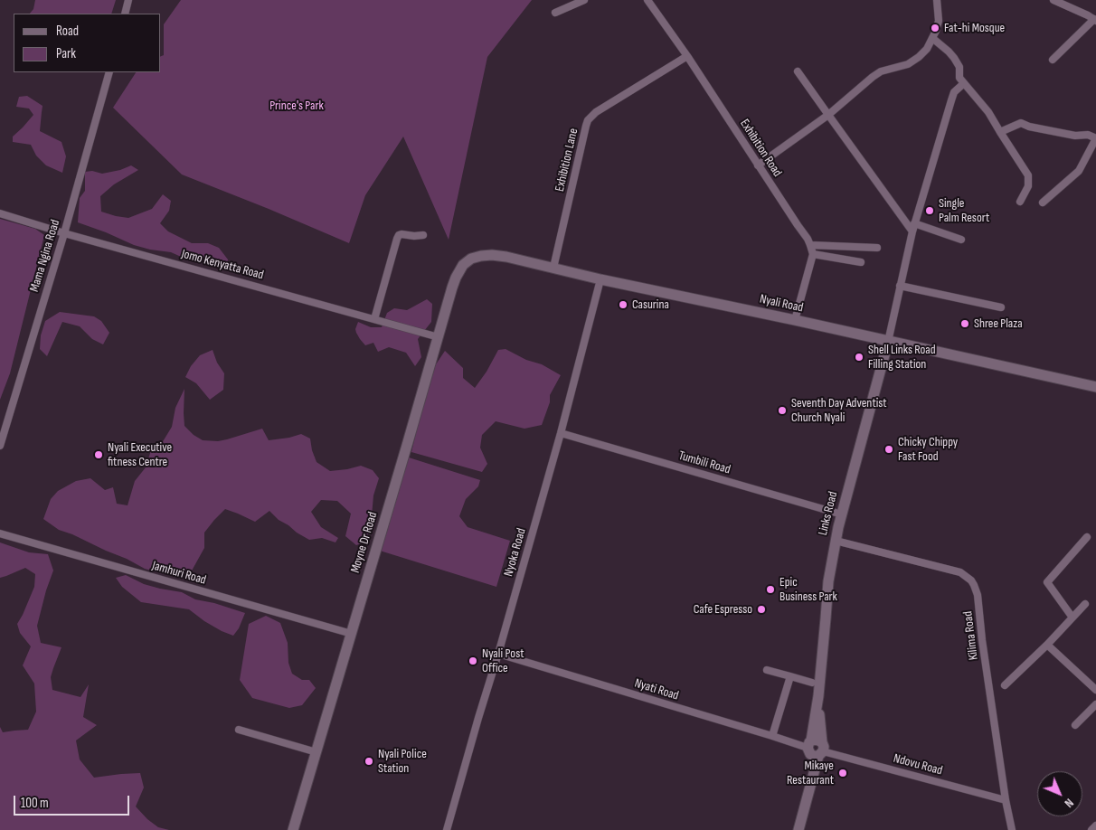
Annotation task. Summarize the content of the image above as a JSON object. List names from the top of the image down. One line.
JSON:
{"streets":{"main road":["Nyali Road","Links Road","Moyne Dr Road"],"street":["Exhibition Road","Exhibition Lane","Mama Ngina Road","Jomo Kenyatta Road","Tumbili Road","Nyoka Road","Jamhuri Road","Kilima Road","Nyati Road","Ndovu Road"]},"crossings":[["Exhibition Road","Exhibition Lane"],["Exhibition Lane","Nyali Road"],["Mama Ngina Road","Jomo Kenyatta Road"],["Jomo Kenyatta Road","Moyne Dr Road"],["Nyali Road","Links Road"],["Nyali Road","Moyne Dr Road"],["Nyali Road","Nyoka Road"],["Tumbili Road","Links Road"],["Tumbili Road","Nyoka Road"],["Links Road","Kilima Road"],["Links Road","Nyati Road"],["Links Road","Ndovu Road"],["Moyne Dr Road","Jamhuri Road"],["Nyoka Road","Nyati Road"],["Kilima Road","Ndovu Road"],["Nyati Road","Ndovu Road"]],"parks":["Prince's Park"],"places":["Fat-hi Mosque","Single Palm Resort","Casurina","Shree Plaza","Shell Links Road Filling Station","Seventh Day Adventist Church Nyali","Chicky Chippy Fast Food","Nyali Executive fitness Centre","Epic Business Park","Cafe Espresso","Nyali Post Office","Nyali Police Station","Mikaye Restaurant"],"legend":["Road","Park"],"scale_bar":"100 m","north":"bottom right"}
